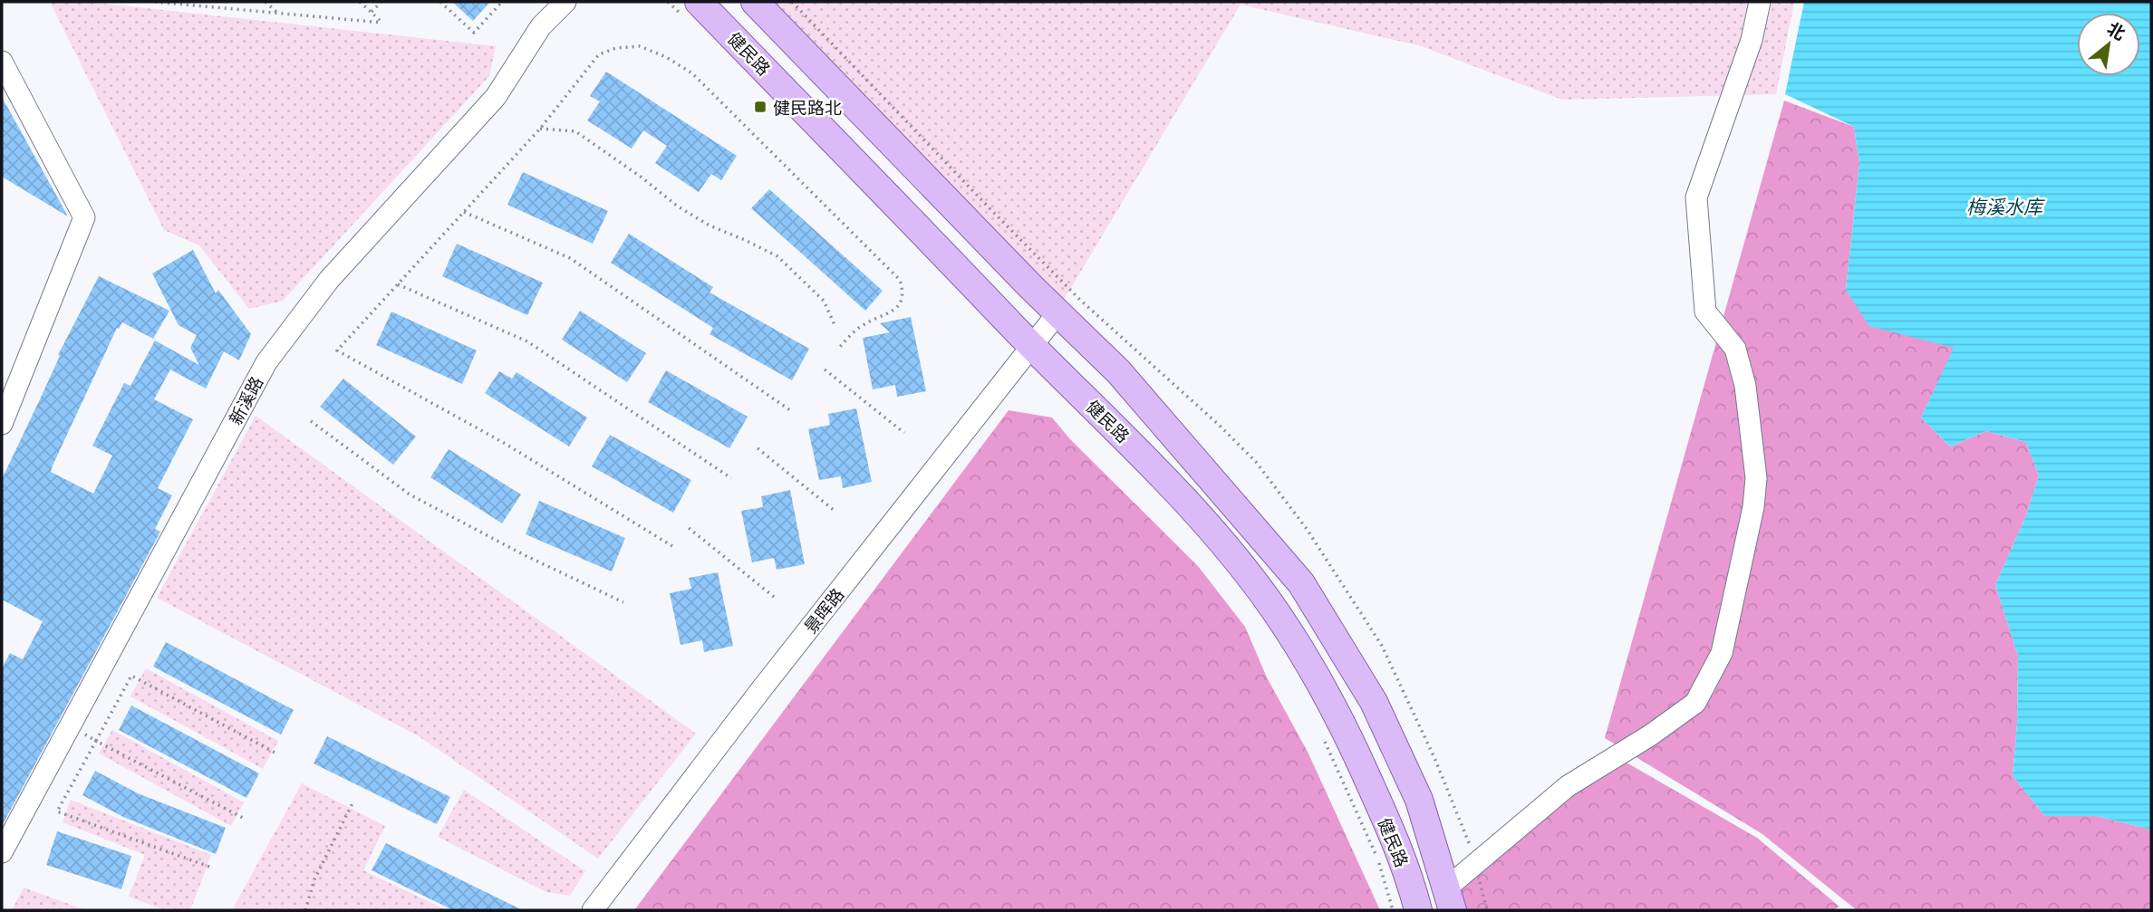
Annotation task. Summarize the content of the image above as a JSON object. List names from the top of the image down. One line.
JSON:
{"streets":{"main road":["健民路"],"street":["新溪路","景晖路"]},"crossings":[["健民路","景晖路"]],"water":["梅溪水库"],"places":{"transit":["健民路北"]},"north":"top right"}
